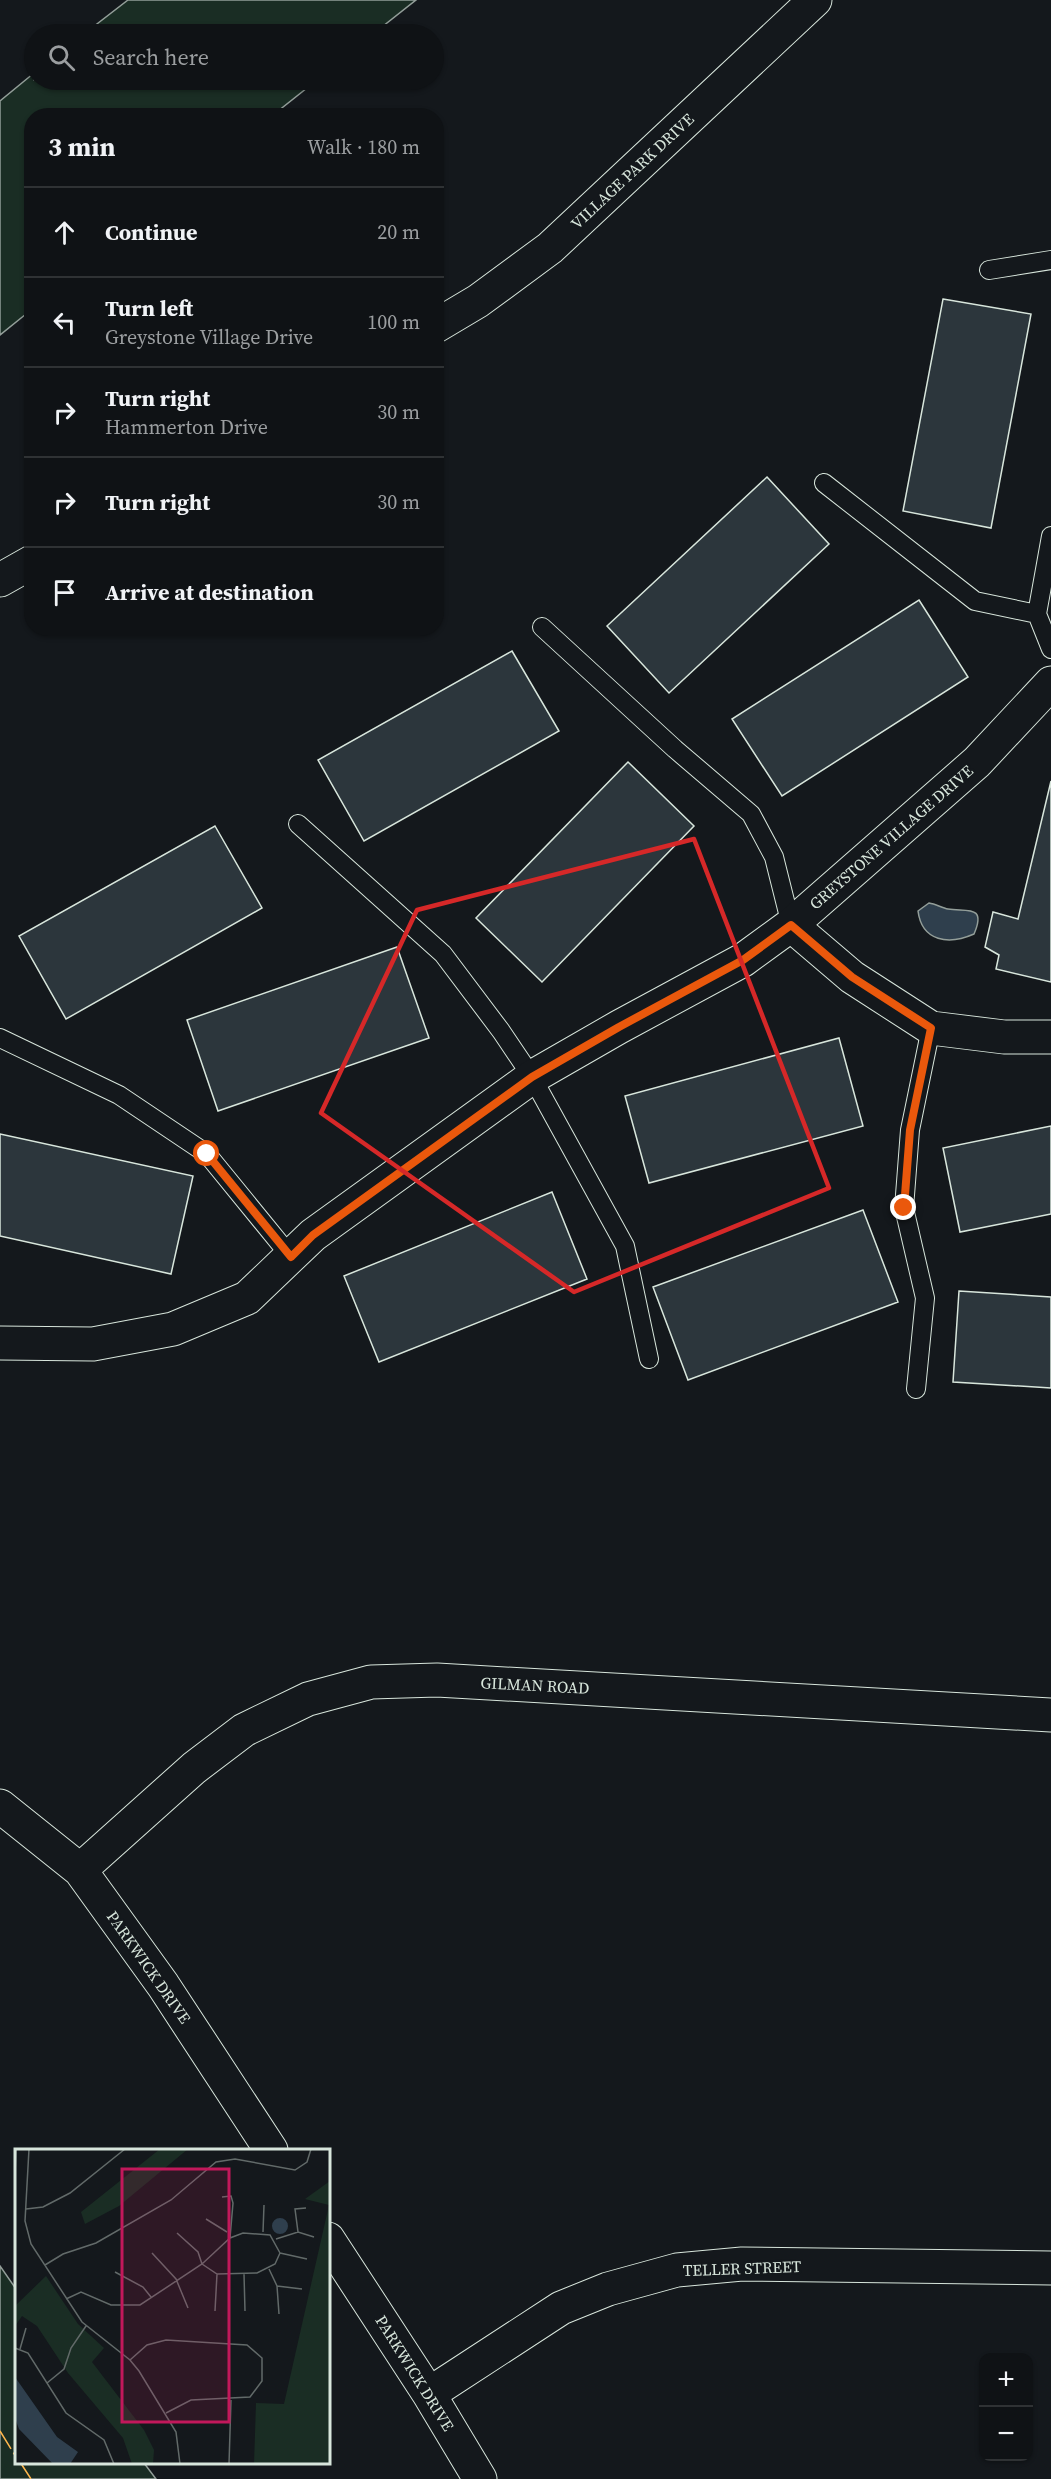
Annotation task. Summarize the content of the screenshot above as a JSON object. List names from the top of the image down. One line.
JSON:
{"streets":{"street":["VILLAGE PARK DRIVE","GREYSTONE VILLAGE DRIVE","GILMAN ROAD","PARKWICK DRIVE","TELLER STREET"]},"crossings":[["GILMAN ROAD","PARKWICK DRIVE"],["PARKWICK DRIVE","TELLER STREET"]],"page":{"search":"Search here","heading":["3 min","Walk · 180 m"],"list":[["Continue","20 m"],["Turn left","Greystone Village Drive","100 m"],["Turn right","Hammerton Drive","30 m"],["Turn right","30 m"],"Arrive at destination"],"map_buttons":["+","−"]}}
